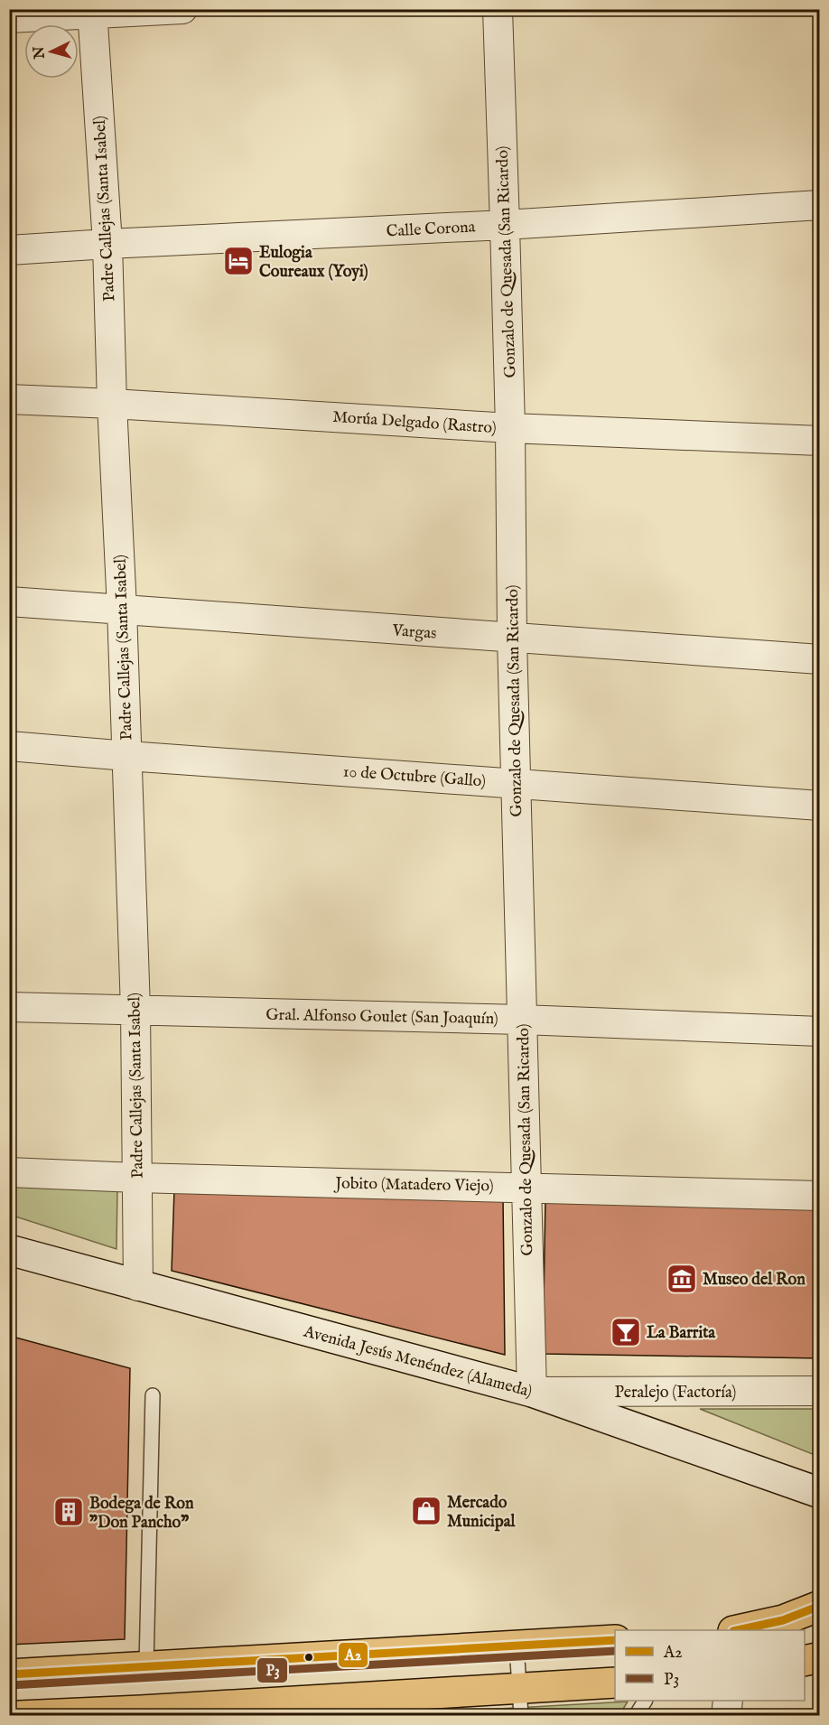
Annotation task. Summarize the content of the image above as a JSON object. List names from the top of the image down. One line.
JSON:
{"streets":{"main road":["Avenida Jesús Menéndez (Alameda)"],"street":["Padre Callejas (Santa Isabel)","Calle Corona","Gonzalo de Quesada (San Ricardo)","Morúa Delgado (Rastro)","Vargas","10 de Octubre (Gallo)","Gral. Alfonso Goulet (San Joaquín)","Jobito (Matadero Viejo)","Peralejo (Factoría)"]},"crossings":[["Padre Callejas (Santa Isabel)","Calle Corona"],["Padre Callejas (Santa Isabel)","Morúa Delgado (Rastro)"],["Padre Callejas (Santa Isabel)","Vargas"],["Padre Callejas (Santa Isabel)","10 de Octubre (Gallo)"],["Padre Callejas (Santa Isabel)","Gral. Alfonso Goulet (San Joaquín)"],["Padre Callejas (Santa Isabel)","Jobito (Matadero Viejo)"],["Padre Callejas (Santa Isabel)","Avenida Jesús Menéndez (Alameda)"],["Calle Corona","Gonzalo de Quesada (San Ricardo)"],["Gonzalo de Quesada (San Ricardo)","Morúa Delgado (Rastro)"],["Gonzalo de Quesada (San Ricardo)","Vargas"],["Gonzalo de Quesada (San Ricardo)","10 de Octubre (Gallo)"],["Gonzalo de Quesada (San Ricardo)","Gral. Alfonso Goulet (San Joaquín)"],["Gonzalo de Quesada (San Ricardo)","Jobito (Matadero Viejo)"],["Gonzalo de Quesada (San Ricardo)","Avenida Jesús Menéndez (Alameda)"],["Gonzalo de Quesada (San Ricardo)","Peralejo (Factoría)"],["Avenida Jesús Menéndez (Alameda)","Peralejo (Factoría)"]],"places":{"hotel":["Eulogia Coureaux (Yoyi)"],"museum":["Museo del Ron"],"bar":["La Barrita"],"shop":["Mercado Municipal"],"building":["Bodega de Ron \"Don Pancho\""]},"lines":["transit line A2","transit line P3"],"legend":["A2","P3"],"north":"left"}
